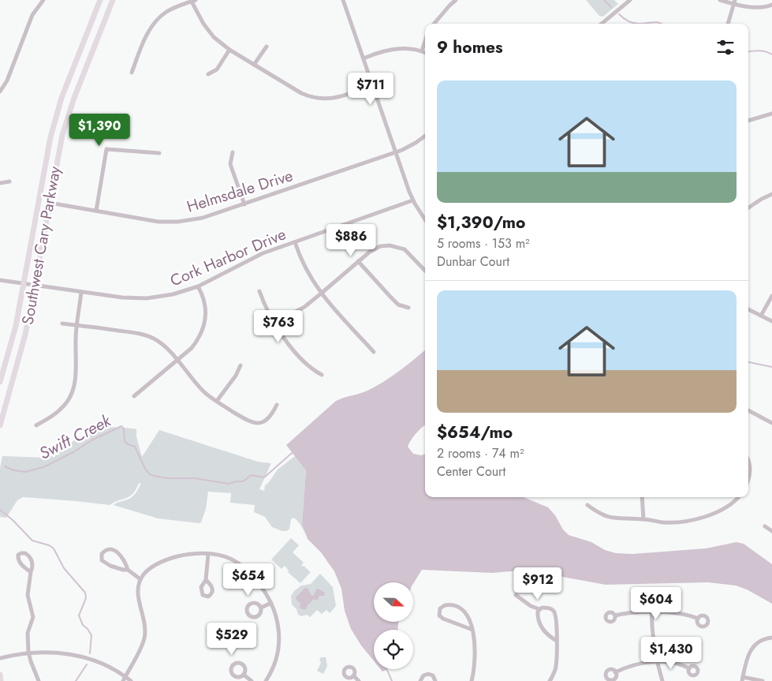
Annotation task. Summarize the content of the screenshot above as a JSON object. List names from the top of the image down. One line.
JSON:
{"streets":{"main road":["Southwest Cary Parkway"],"street":["Helmsdale Drive","Cork Harbor Drive"]},"crossings":[["Helmsdale Drive","Southwest Cary Parkway"],["Southwest Cary Parkway","Cork Harbor Drive"]],"water":["Swift Creek"],"north":"right","page":{"heading":"9 homes","list":[{"name":"$1,390/mo","note":"5 rooms · 153 m² · Dunbar Court"},{"name":"$654/mo","note":"2 rooms · 74 m² · Center Court"}],"price":["$711","$1,390","$886","$763","$654","$912","$604","$529","$1,430"]}}
